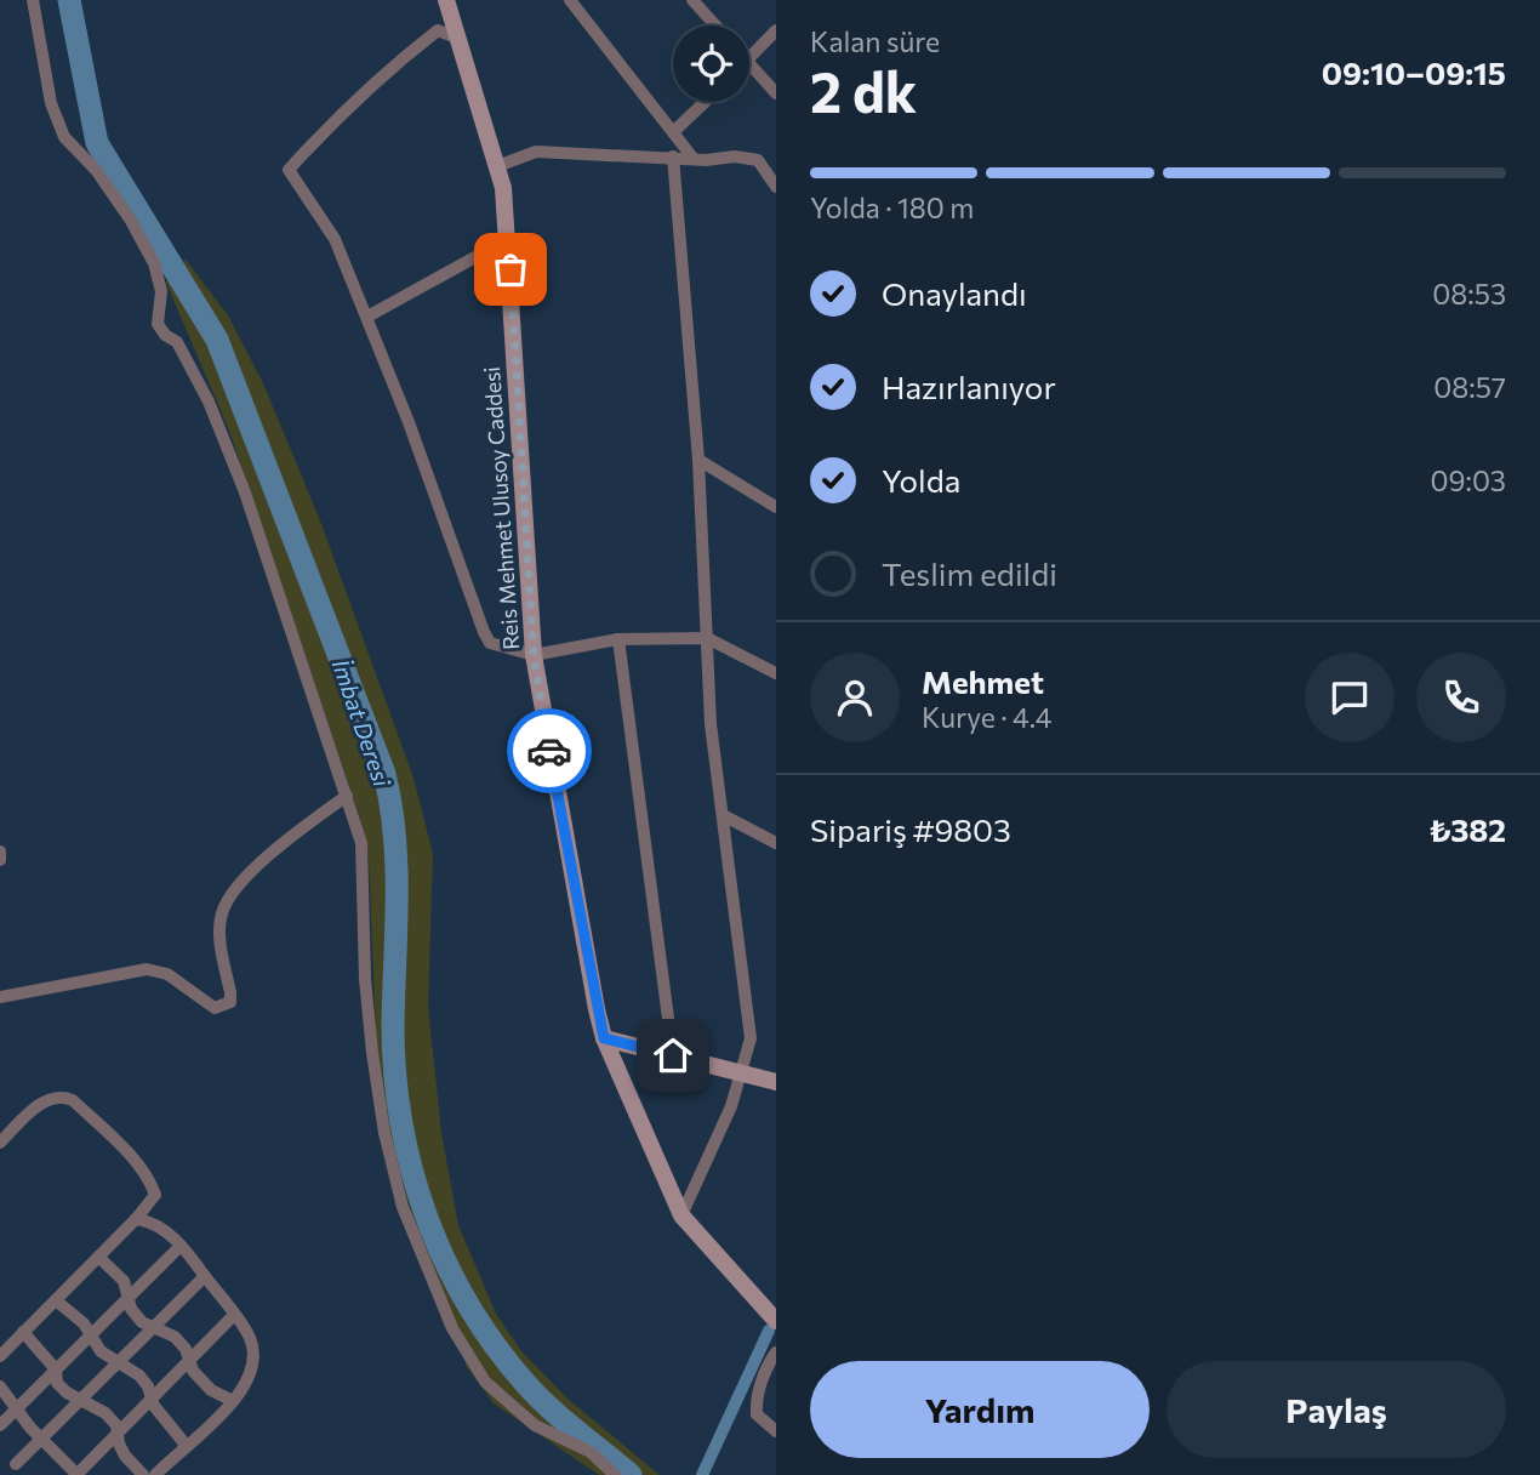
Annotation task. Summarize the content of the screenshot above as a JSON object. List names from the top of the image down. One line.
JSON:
{"streets":{"street":["Reis Mehmet Ulusoy Caddesi"]},"water":["İmbat Deresi"],"page":{"heading":["2 dk","Kalan süre","09:10–09:15"],"panel":["Mehmet","Kurye · 4.4","Sipariş #9803","₺382"],"bar":"Yolda · 180 m","list":[["Onaylandı","08:53"],["Hazırlanıyor","08:57"],["Yolda","09:03"],"Teslim edildi"],"buttons":["Yardım","Paylaş"]}}
